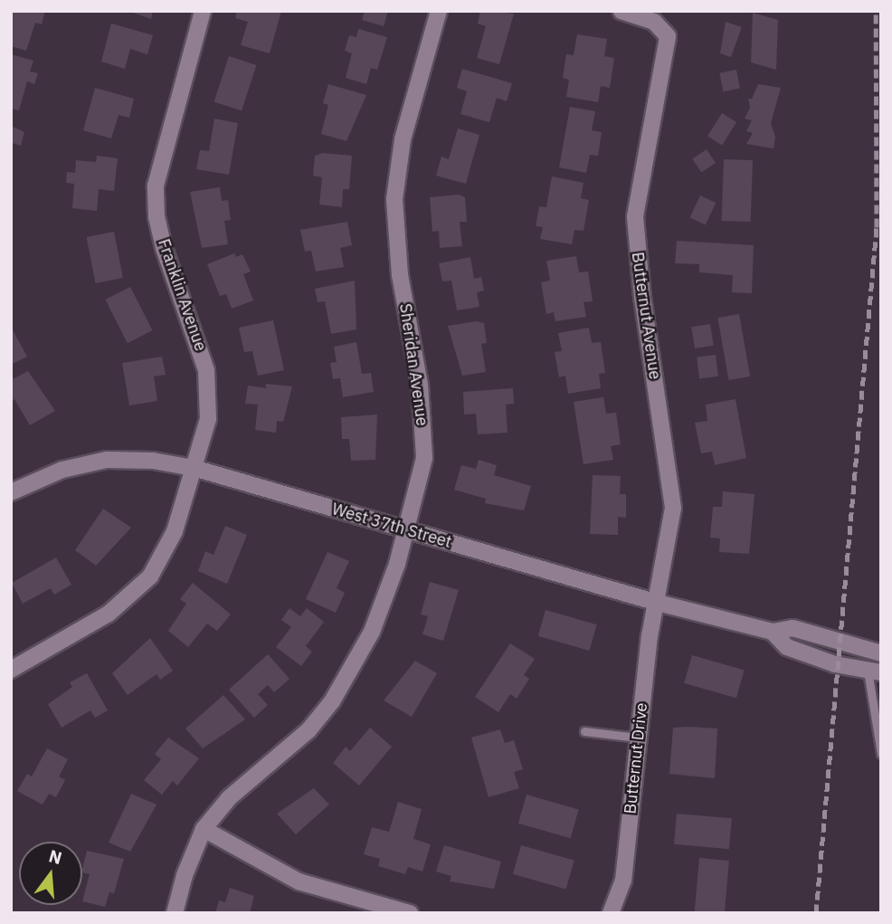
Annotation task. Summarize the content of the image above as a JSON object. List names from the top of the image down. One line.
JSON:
{"streets":{"street":["Franklin Avenue","Butternut Avenue","Sheridan Avenue","West 37th Street","Butternut Drive"]},"crossings":[["Franklin Avenue","West 37th Street"],["Butternut Avenue","West 37th Street"],["Butternut Avenue","Butternut Drive"],["Sheridan Avenue","West 37th Street"],["West 37th Street","Butternut Drive"]],"north":"top"}
